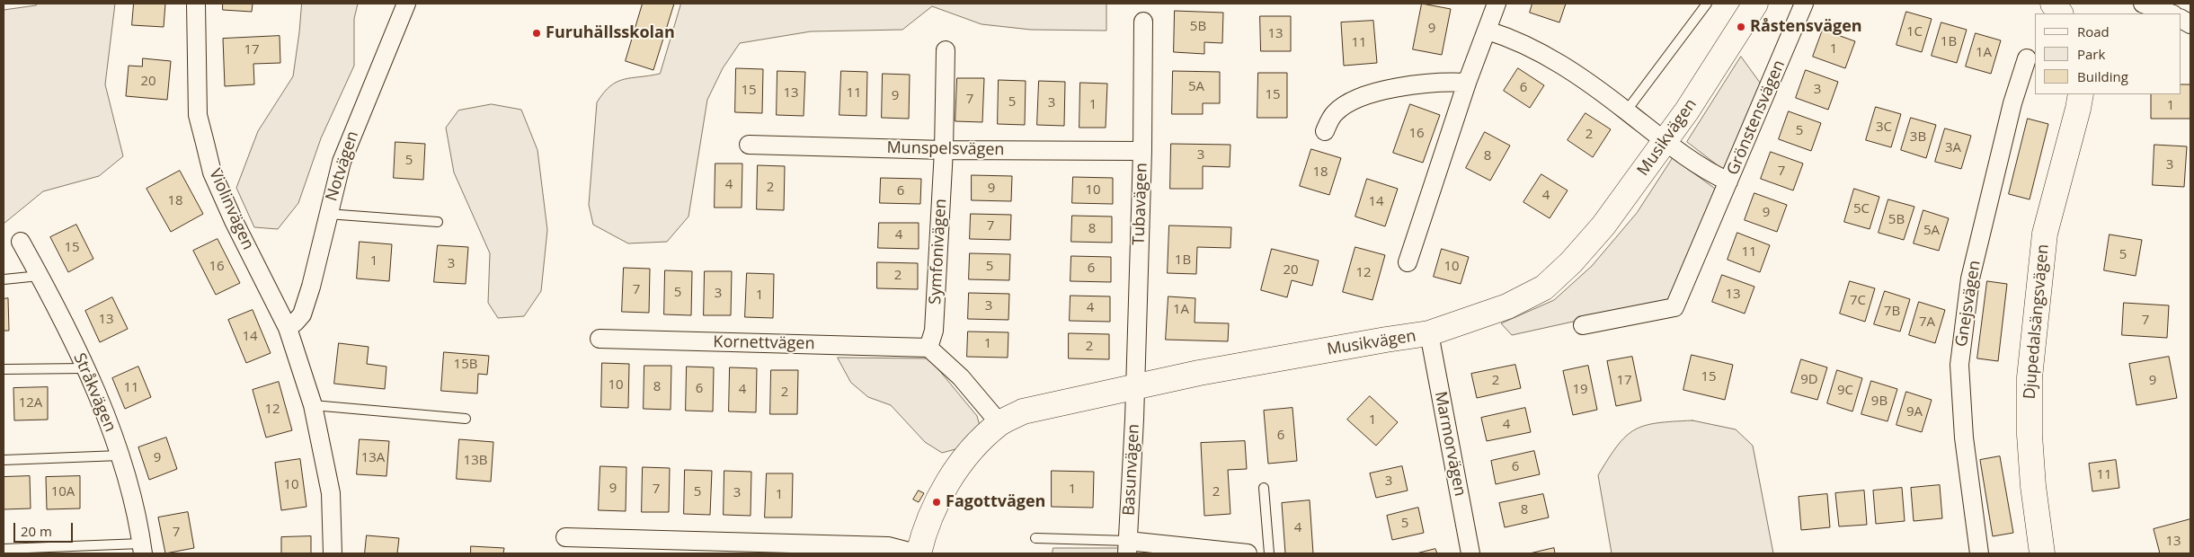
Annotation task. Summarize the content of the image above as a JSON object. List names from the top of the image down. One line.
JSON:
{"streets":{"street":["Grönstensvägen","Musikvägen","Munspelsvägen","Notvägen","Tubavägen","Violinvägen","Symfonivägen","Gnejsvägen","Djupedalsängsvägen","Kornettvägen","Stråkvägen","Marmorvägen","Basunvägen"]},"crossings":[["Grönstensvägen","Musikvägen"],["Musikvägen","Tubavägen"],["Musikvägen","Marmorvägen"],["Musikvägen","Basunvägen"],["Munspelsvägen","Tubavägen"],["Munspelsvägen","Symfonivägen"],["Notvägen","Violinvägen"],["Tubavägen","Basunvägen"],["Symfonivägen","Kornettvägen"]],"places":["Råstensvägen","Furuhällsskolan","Fagottvägen"],"house_numbers":["5B","9","1C","13","1B","11","1","17","1A","20","5A","6","3","15","13","11","15","9","7","5","3","1","1","3C","5","16","2","3B","3A","3","8","5","3","7","18","4","2","9","10","6","4","18","14","5C","9","5B","7","8","5A","4","15","11","5","1B","1","3","16","5","10","6","20","12","2","7","5","3","13","1","7C","3","4","1A","7B","13","7","7A","14","1","2","15B","15","9D","2","17","9","10","8","11","6","4","19","9C","2","9B","12A","12","9A","1","4","6","9","13A","13B","6","11","3","10","9","7","1","10A","5","2","3","1","8","5","4","7","13"],"legend":["Road","Park","Building"],"scale_bar":"20 m"}
